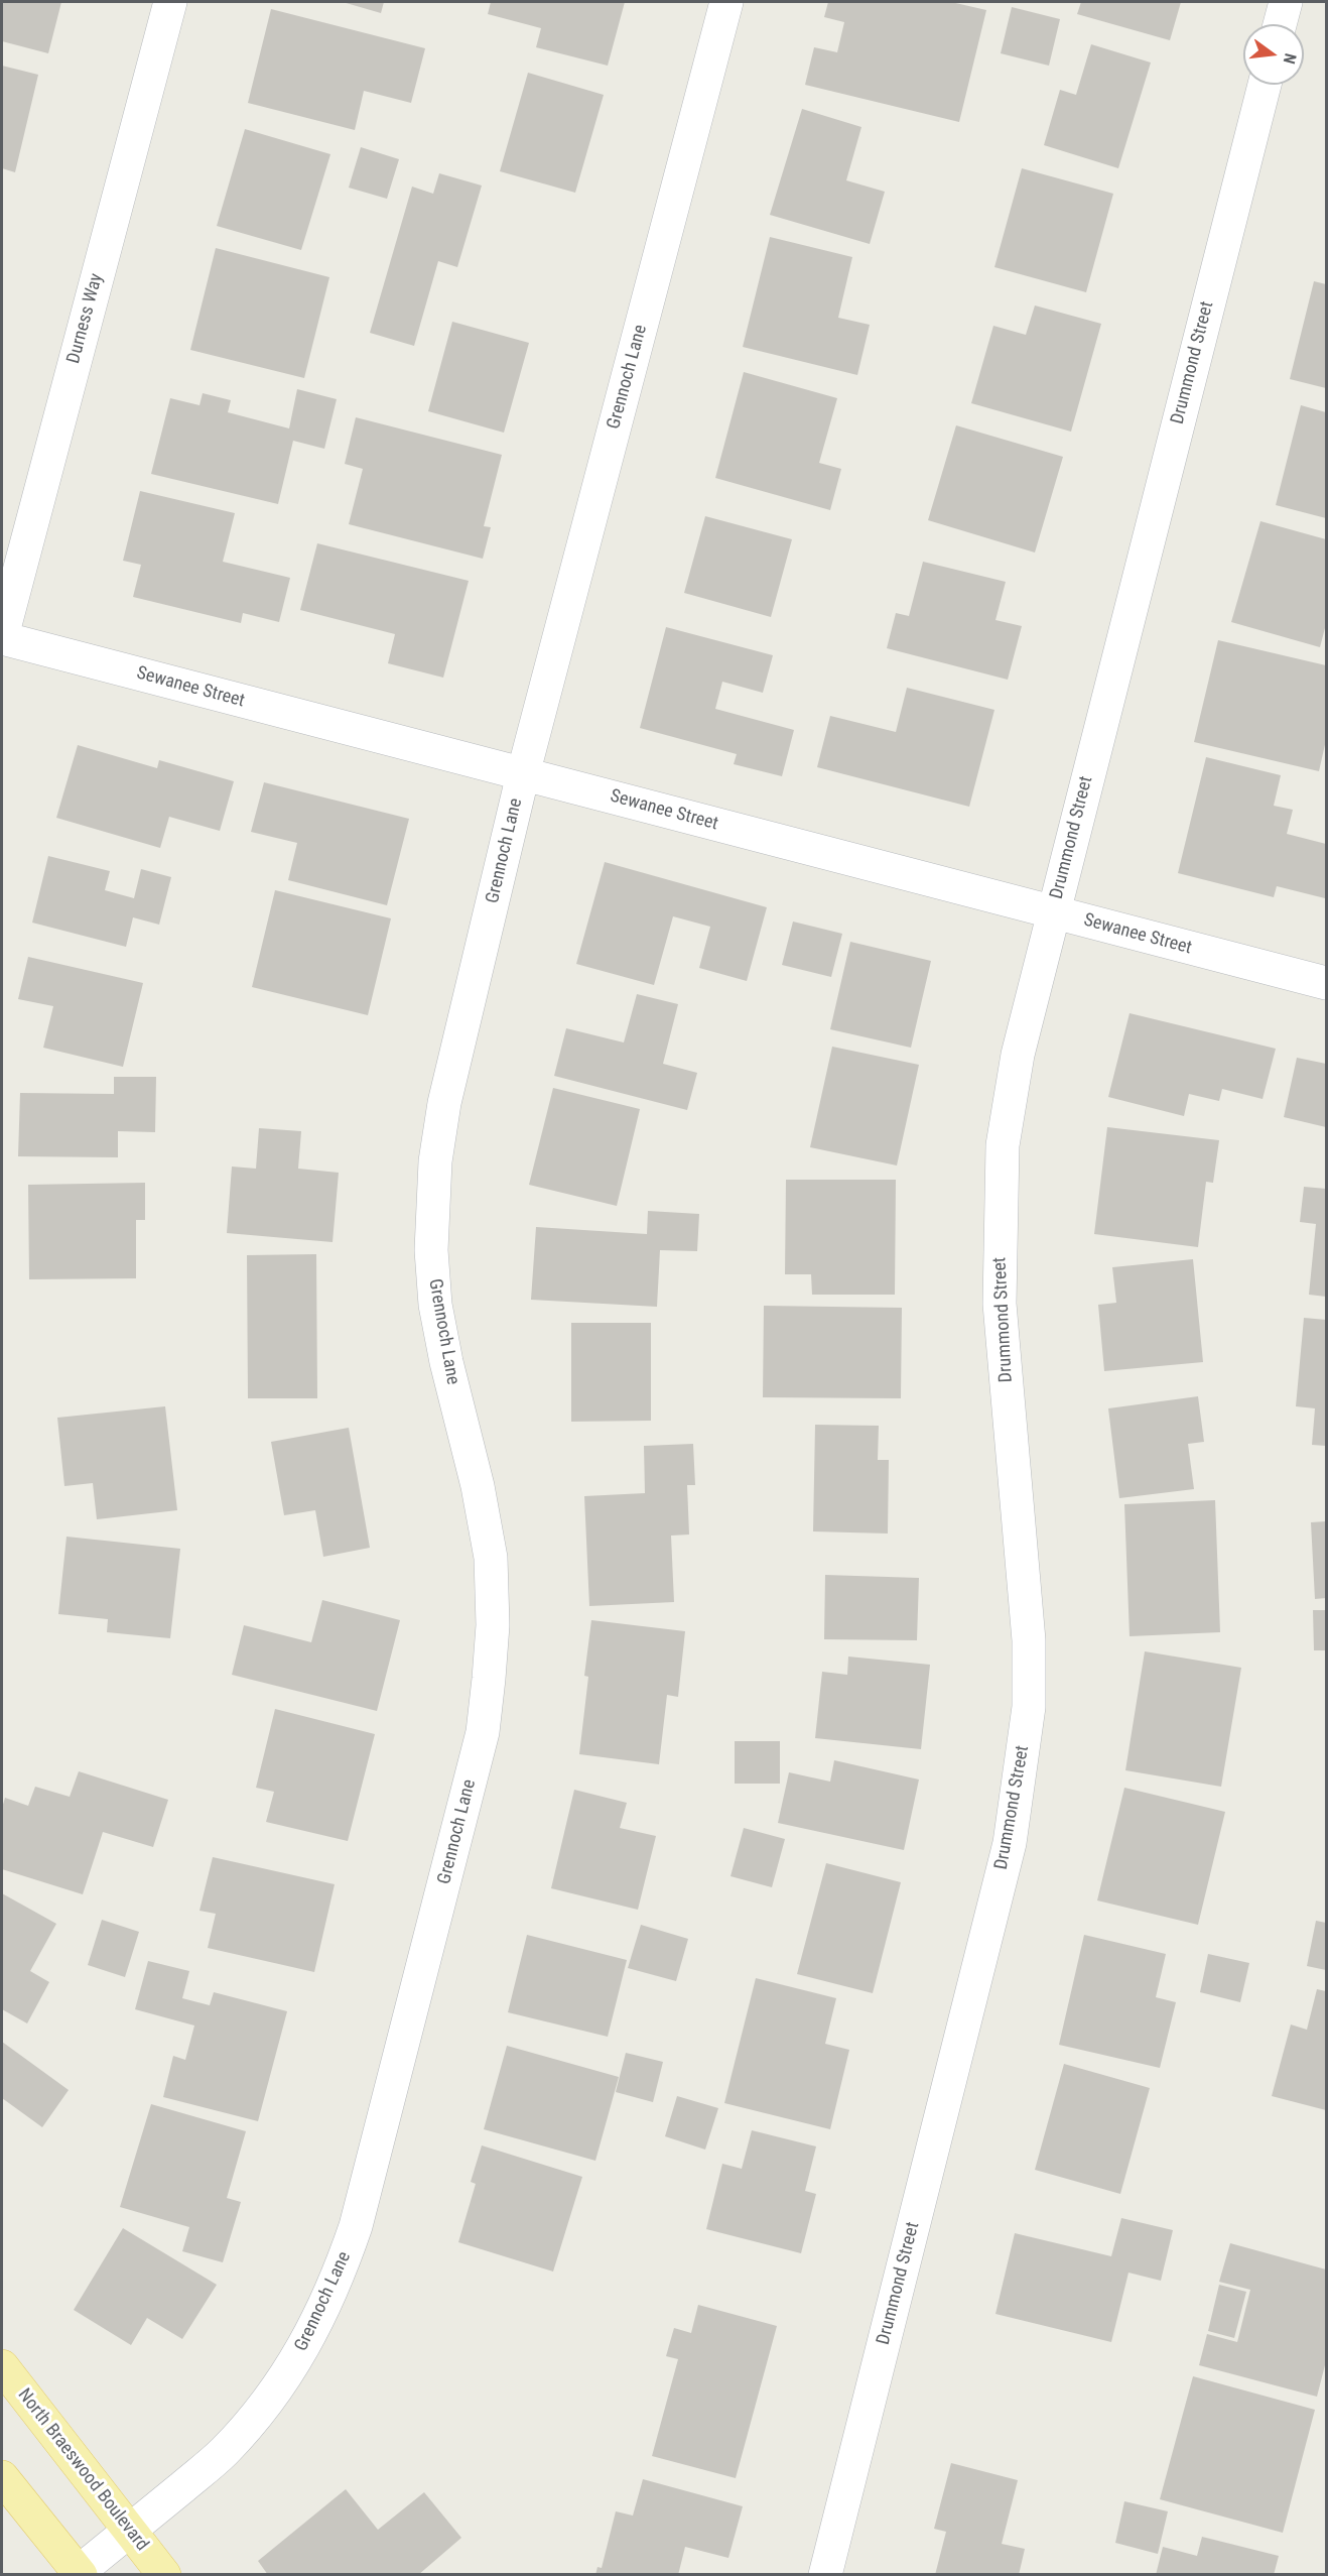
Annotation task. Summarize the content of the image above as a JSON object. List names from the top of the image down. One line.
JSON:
{"streets":{"main road":["North Braeswood Boulevard"],"street":["Durness Way","Drummond Street","Grennoch Lane","Sewanee Street"]},"crossings":[["Durness Way","Sewanee Street"],["Drummond Street","Sewanee Street"],["Grennoch Lane","Sewanee Street"],["Grennoch Lane","North Braeswood Boulevard"]],"north":"right"}
